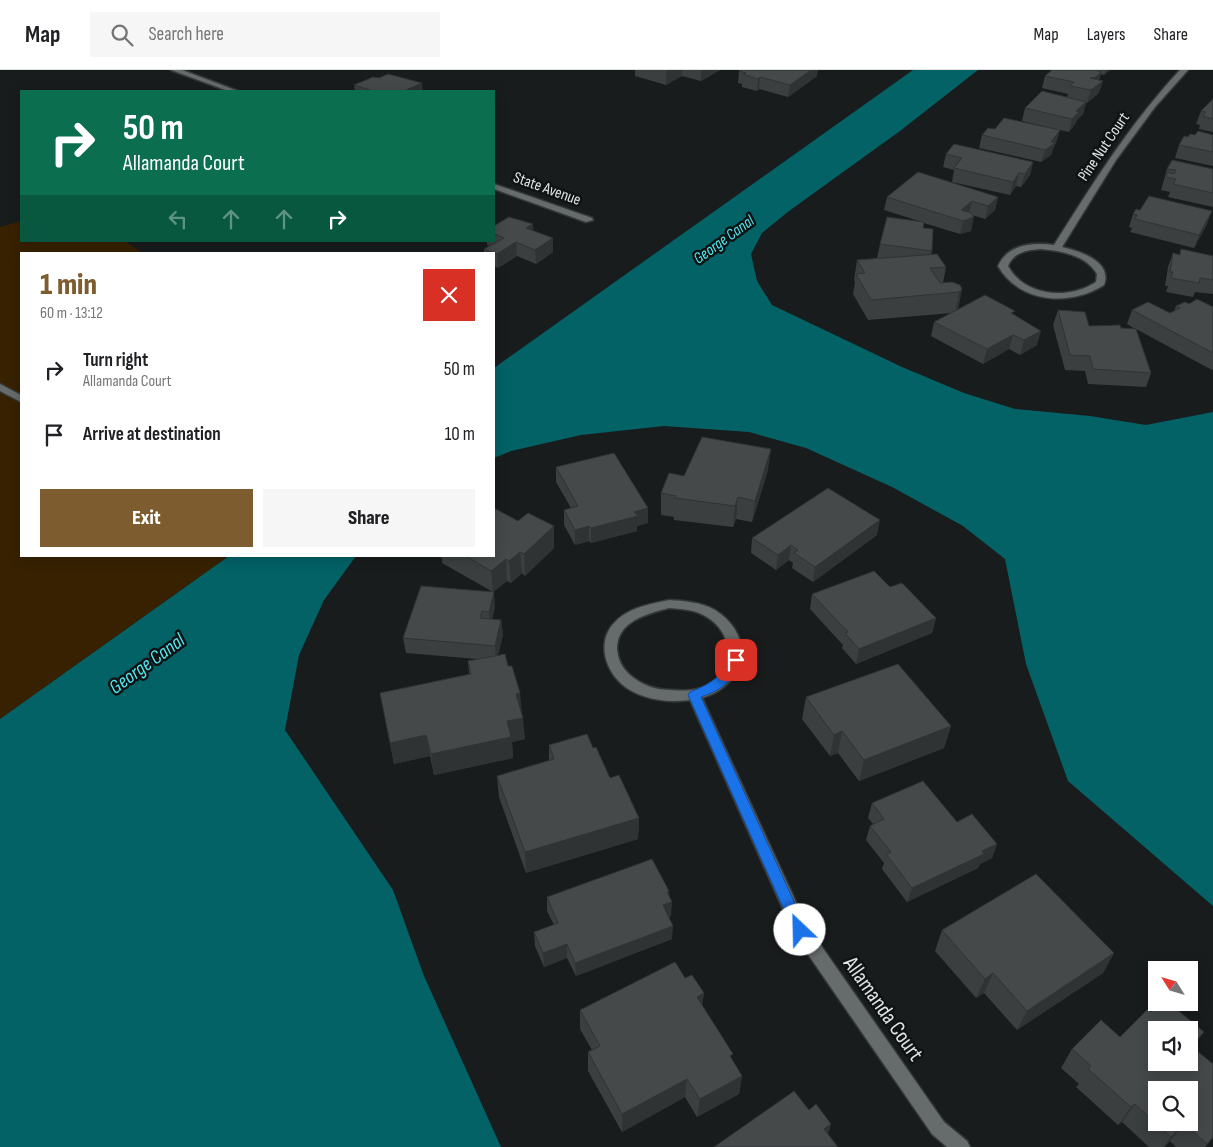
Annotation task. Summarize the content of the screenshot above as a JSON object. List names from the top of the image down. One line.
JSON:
{"streets":{"street":["Pine Nut Court","State Avenue","Allamanda Court"]},"water":["George Canal"],"north":"top left","page":{"header":"Map","search":"Search here","nav":["Map","Layers","Share"],"turn":["50 m","Allamanda Court"],"heading":["1 min","60 m · 13:12"],"list":[{"name":"Turn right","note":"Allamanda Court","value":"50 m"},{"name":"Arrive at destination","value":"10 m"}],"buttons":["Exit","Share"]}}
